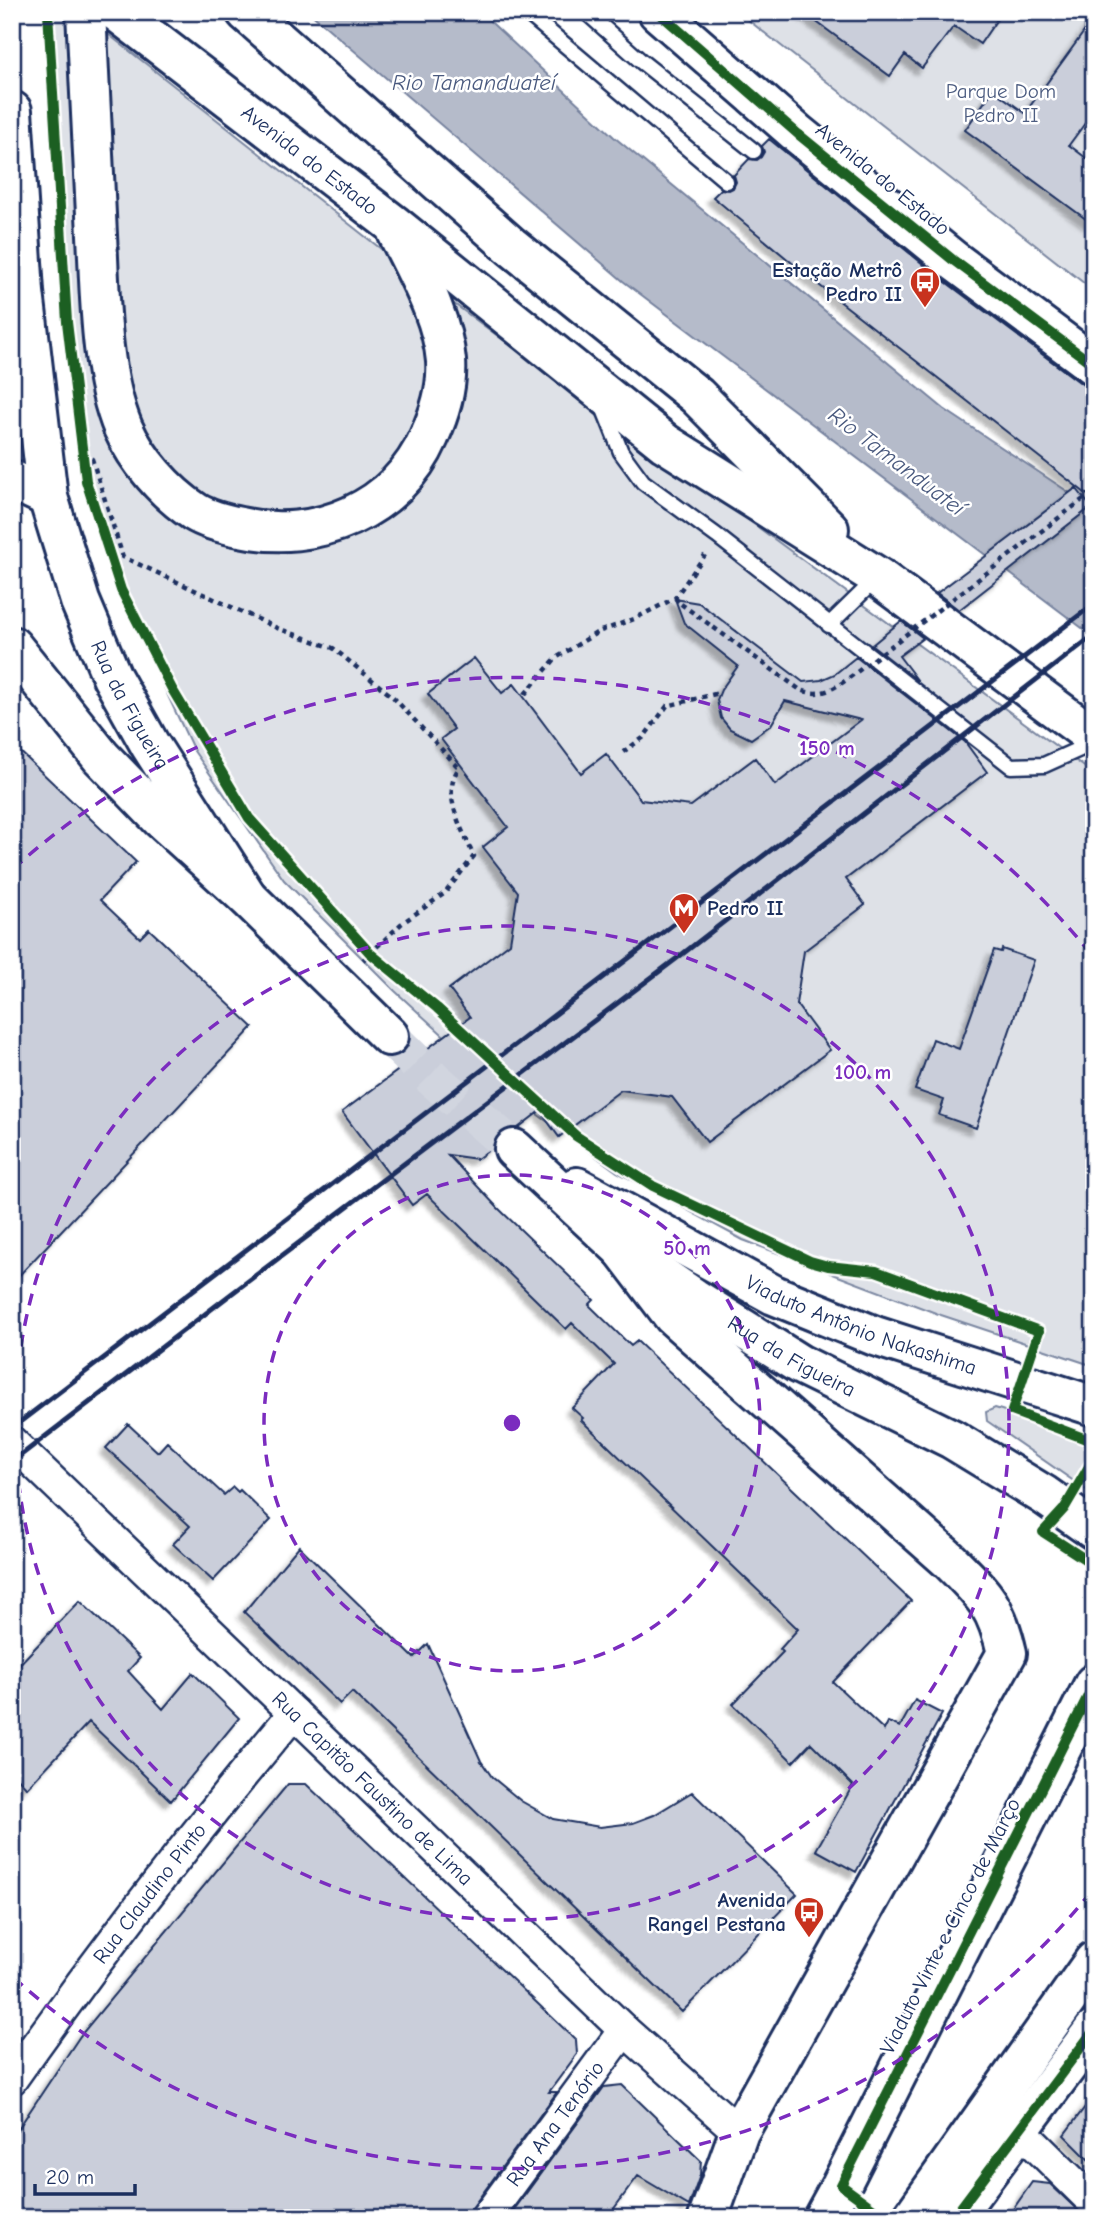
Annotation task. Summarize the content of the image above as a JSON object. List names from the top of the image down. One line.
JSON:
{"streets":{"main road":["Avenida do Estado","Rua da Figueira","Viaduto Antônio Nakashima","Viaduto Vinte e Cinco de Março"],"street":["Rua Capitão Faustino de Lima","Rua Claudino Pinto","Rua Ana Tenório"]},"crossings":[["Rua da Figueira","Viaduto Antônio Nakashima"],["Rua Capitão Faustino de Lima","Rua Claudino Pinto"],["Rua Capitão Faustino de Lima","Rua Ana Tenório"]],"water":["Rio Tamanduateí"],"parks":["Parque Dom Pedro II"],"places":{"bus stop":["Estação Metrô Pedro II","Avenida Rangel Pestana"],"metro station":["Pedro II"]},"scale_bar":"20 m","rings":["150 m","100 m","50 m"]}
